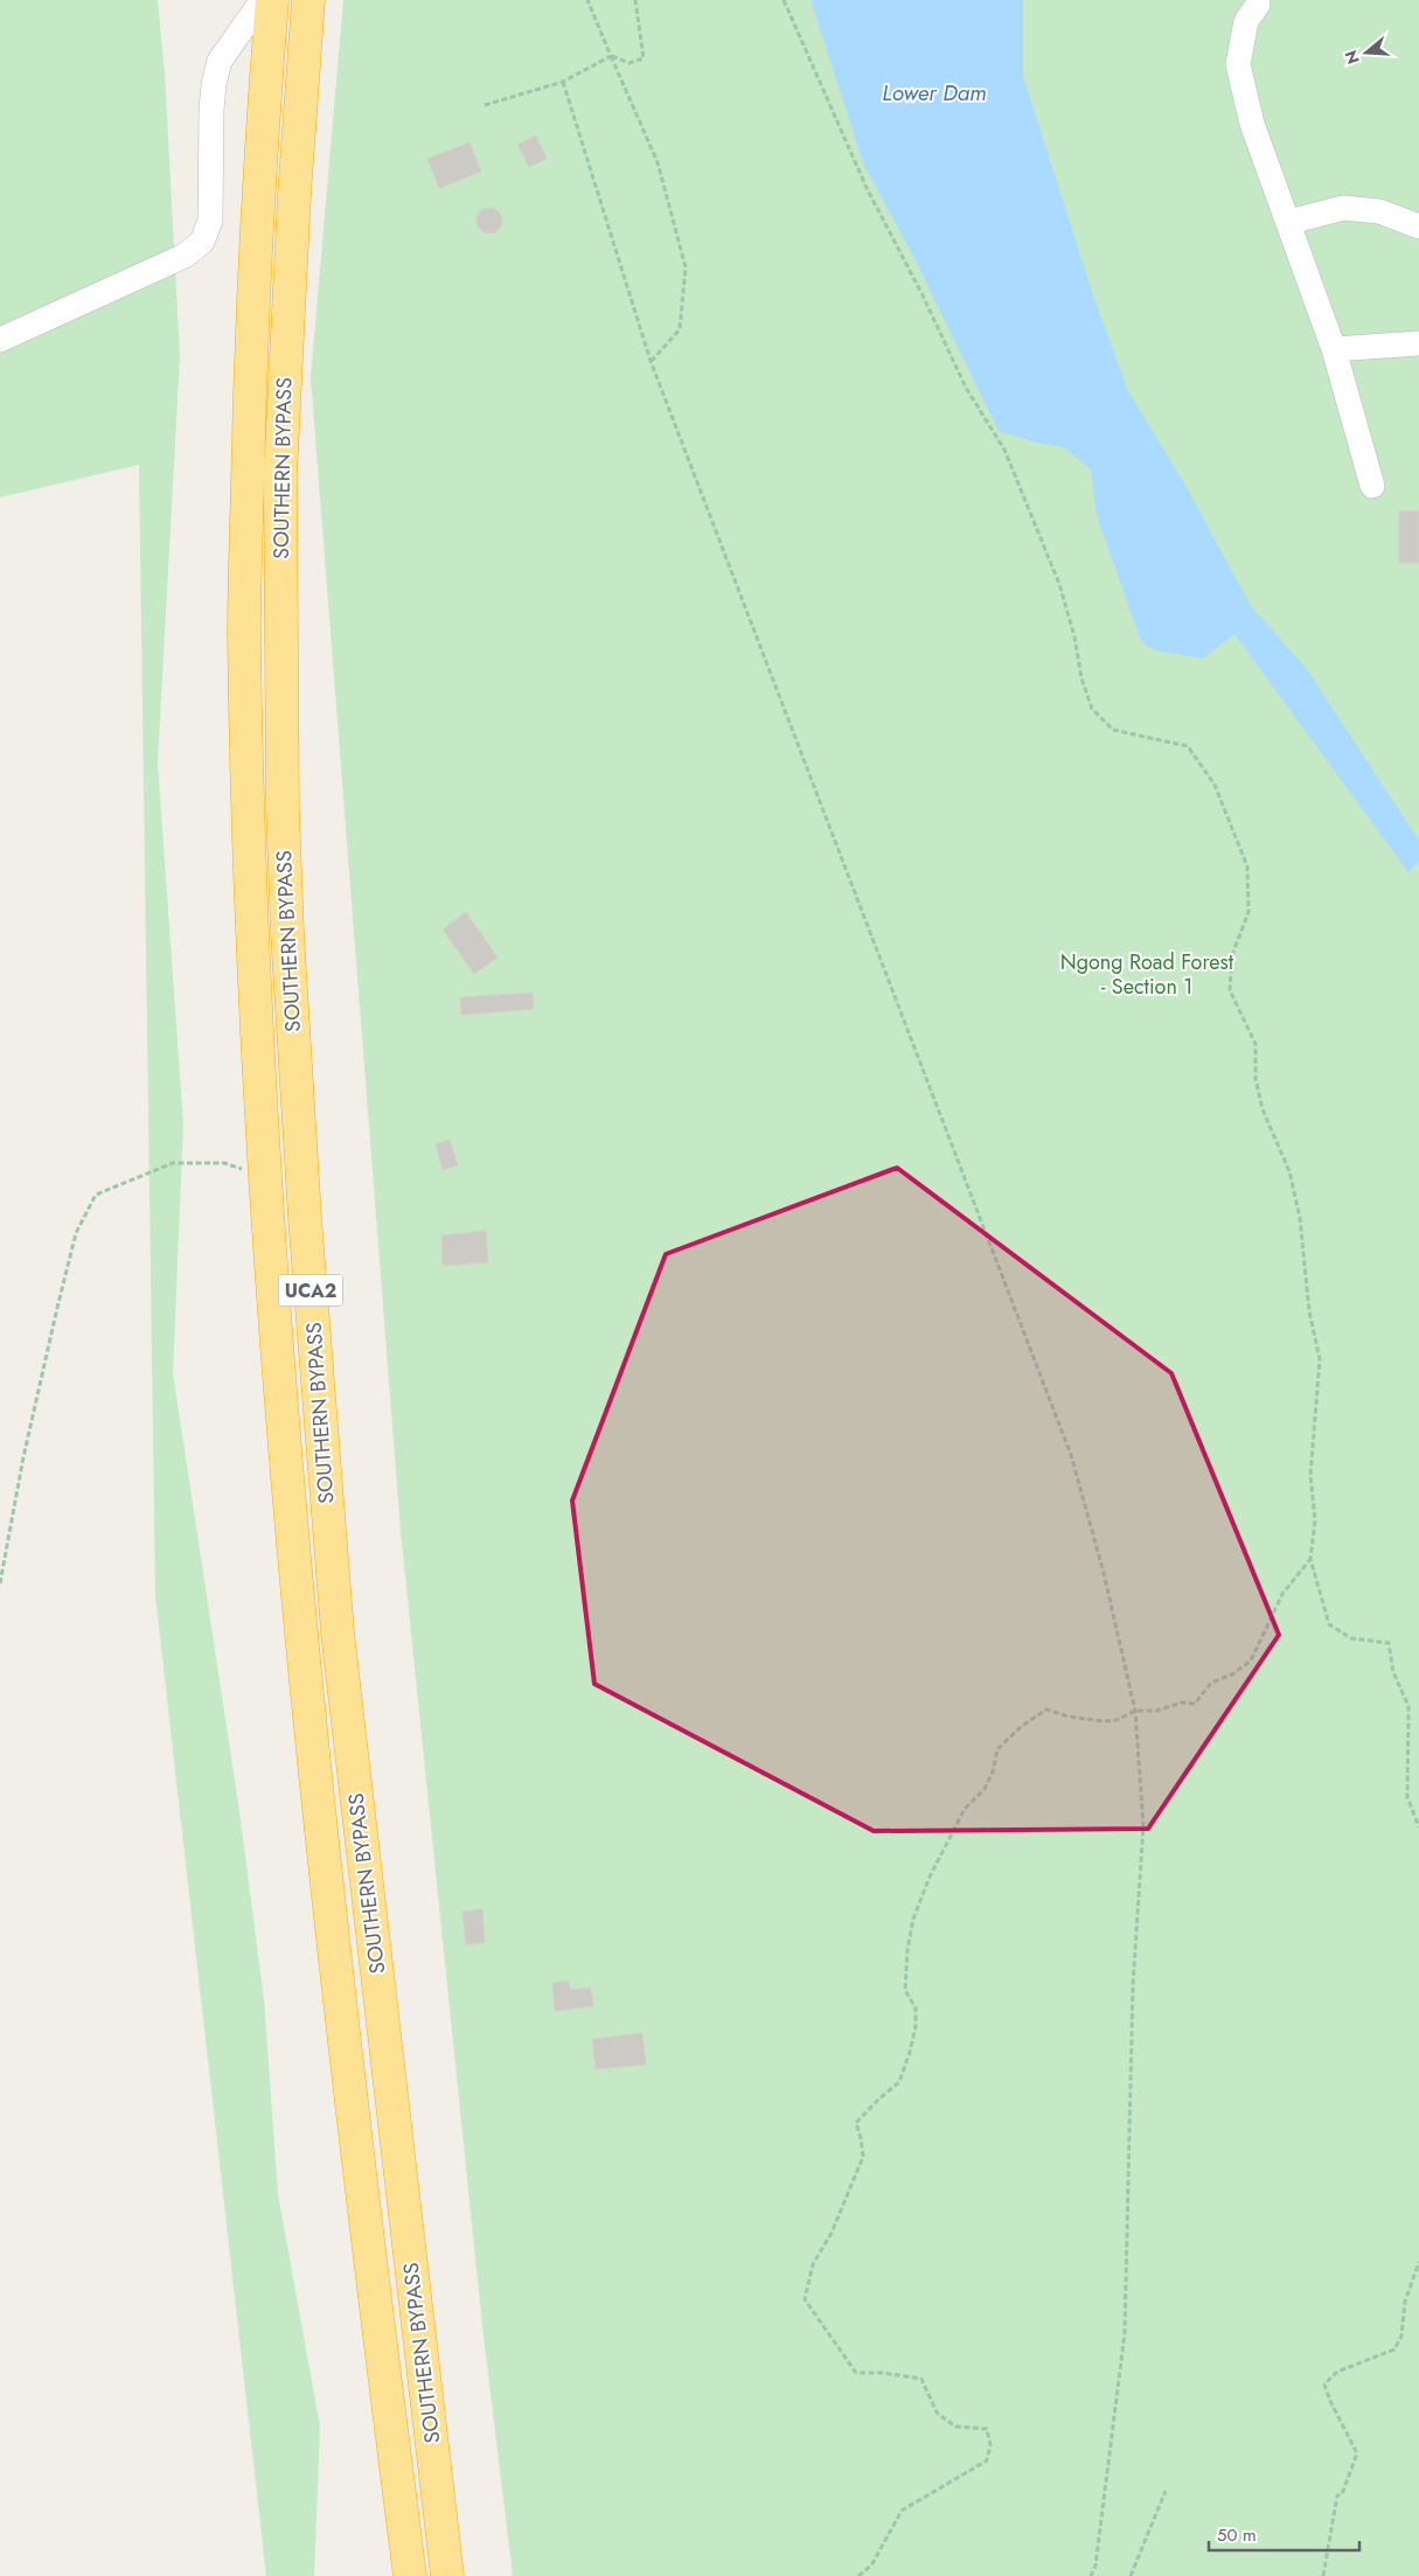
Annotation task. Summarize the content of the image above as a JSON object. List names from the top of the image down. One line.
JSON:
{"streets":{"highway":["SOUTHERN BYPASS","UCA2"]},"water":["Lower Dam"],"parks":["Ngong Road Forest - Section 1"],"scale_bar":"50 m","north":"left"}
